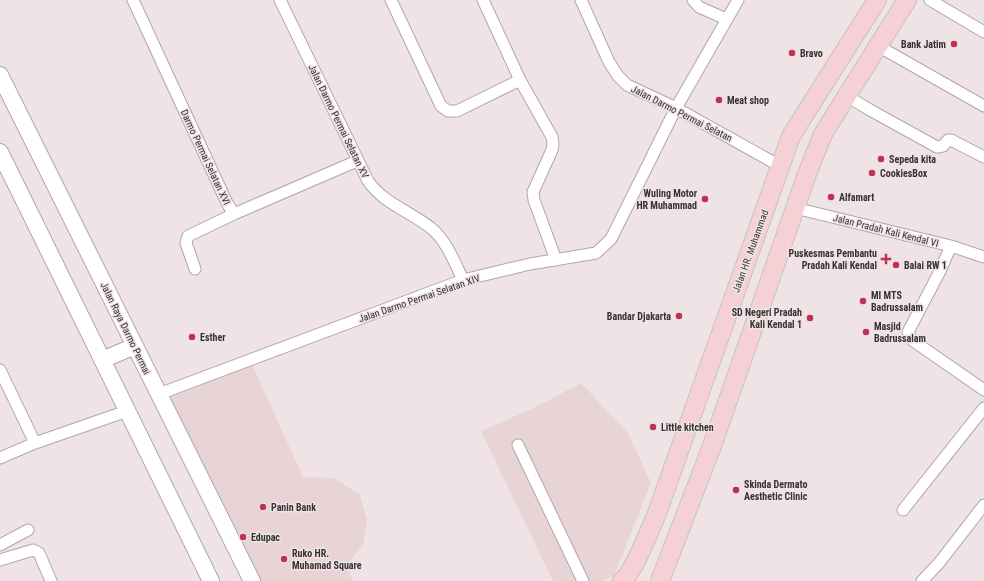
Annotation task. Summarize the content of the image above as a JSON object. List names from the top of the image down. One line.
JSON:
{"streets":{"main road":["Jalan HR. Muhammad"],"street":["Jalan Darmo Permai Selatan","Jalan Darmo Permai Selatan XV","Darmo Permai Selatan XVI","Jalan Pradah Kali Kendal VI","Jalan Darmo Permai Selatan XIV","Jalan Raya Darmo Permai"]},"crossings":[["Jalan Darmo Permai Selatan","Jalan HR. Muhammad"],["Jalan Darmo Permai Selatan","Jalan Darmo Permai Selatan XIV"],["Jalan Darmo Permai Selatan XV","Darmo Permai Selatan XVI"],["Jalan Darmo Permai Selatan XV","Jalan Darmo Permai Selatan XIV"],["Jalan Darmo Permai Selatan XIV","Jalan Raya Darmo Permai"]],"places":{"other":["Bank Jatim","Bravo","Meat shop","Sepeda kita","CookiesBox","Alfamart","Wuling Motor HR Muhammad","Balai RW 1","MI MTS Badrussalam","Bandar Djakarta","SD Negeri Pradah Kali Kendal 1","Masjid Badrussalam","Esther","Little kitchen","Skinda Dermato Aesthetic Clinic","Panin Bank","Edupac","Ruko HR. Muhamad Square"],"health":["Puskesmas Pembantu Pradah Kali Kendal"]}}
